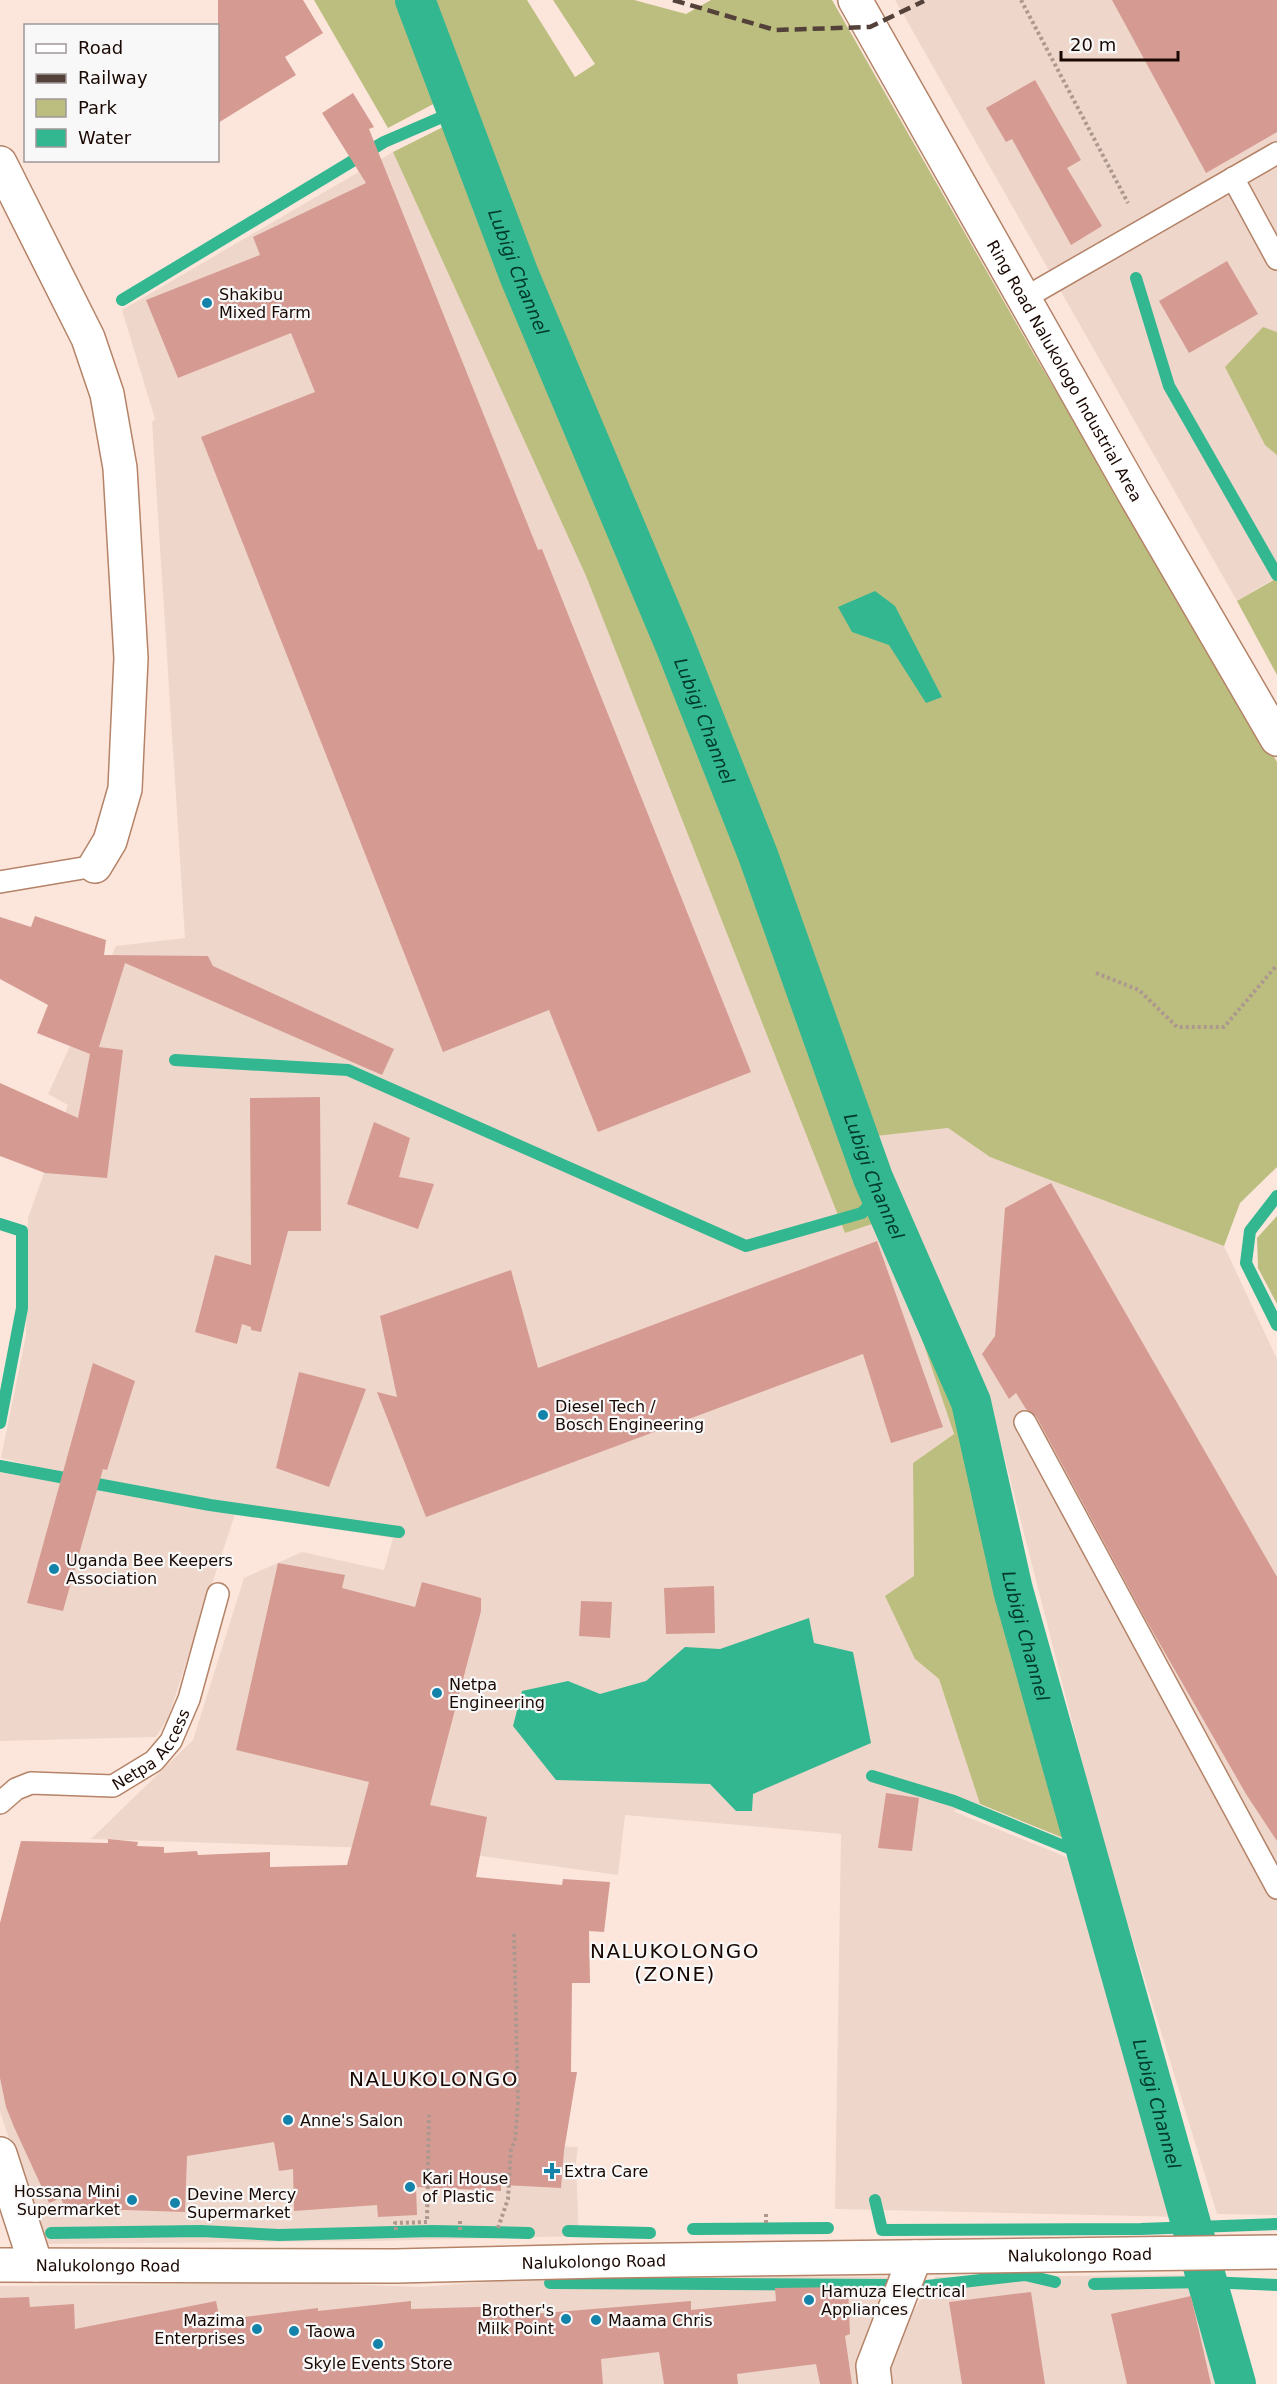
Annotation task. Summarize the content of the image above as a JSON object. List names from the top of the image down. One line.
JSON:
{"streets":{"street":["Ring Road Nalukologo Industrial Area","Nalukolongo Road"],"lane":["Netpa Access"]},"districts":["NALUKOLONGO (ZONE)","NALUKOLONGO"],"water":["Lubigi Channel"],"places":{"other":["Shakibu Mixed Farm","Diesel Tech / Bosch Engineering","Uganda Bee Keepers Association","Netpa Engineering","Anne's Salon","Kari House of Plastic","Hossana Mini Supermarket","Devine Mercy Supermarket","Hamuza Electrical Appliances","Brother's Milk Point","Maama Chris","Mazima Enterprises","Taowa","Skyle Events Store"],"health":["Extra Care"]},"legend":["Road","Railway","Park","Water"],"scale_bar":"20 m"}
